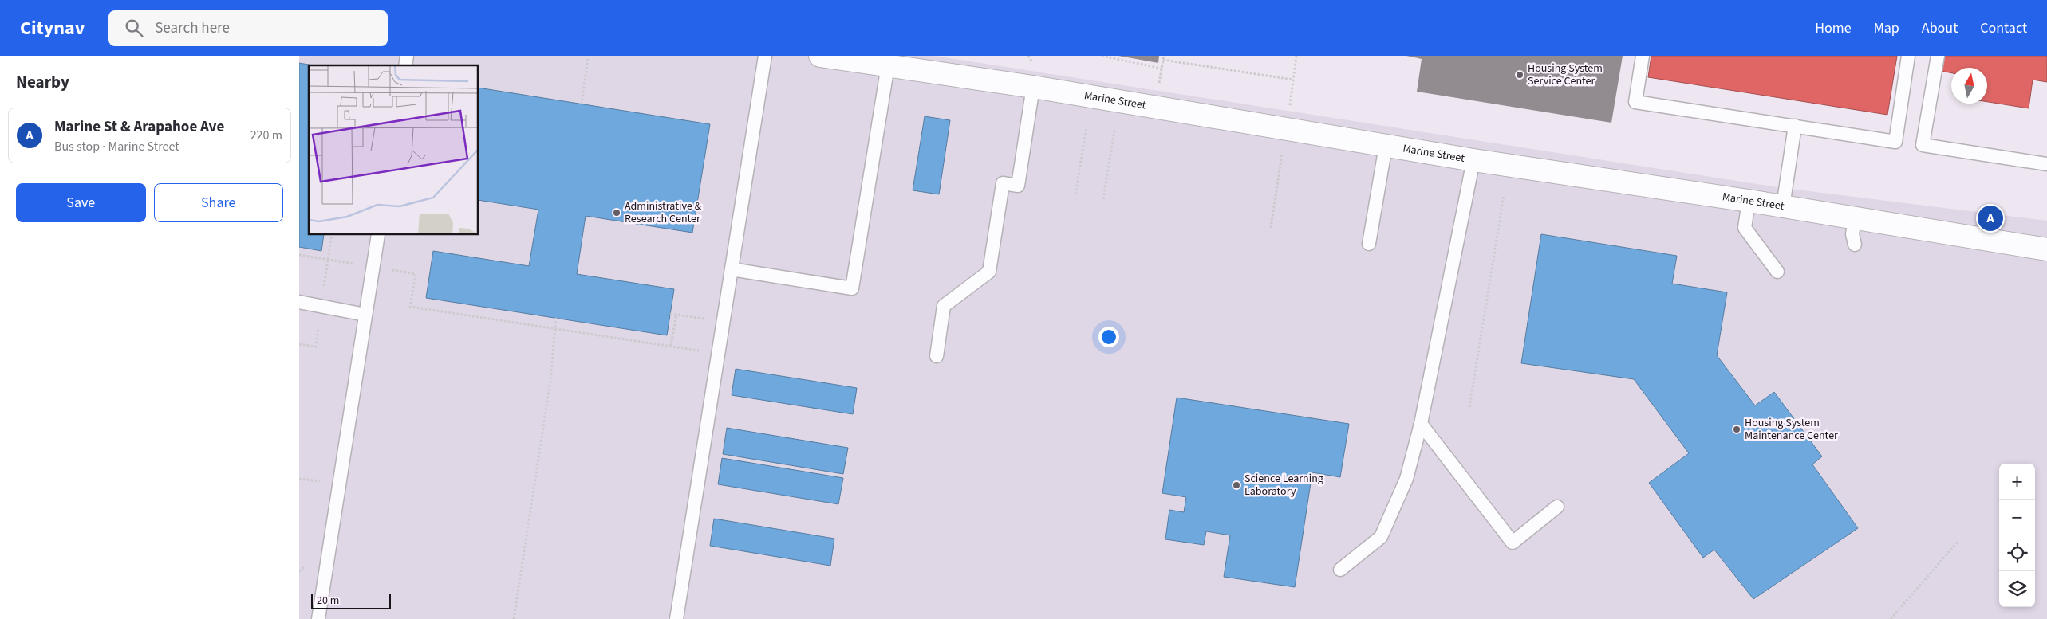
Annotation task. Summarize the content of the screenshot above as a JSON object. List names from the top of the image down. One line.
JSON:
{"streets":{"street":["Marine Street"]},"places":["Housing System Service Center","Administrative & Research Center","Housing System Maintenance Center","Science Learning Laboratory"],"scale_bar":"20 m","north":"top","page":{"header":"Citynav","search":"Search here","nav":["Home","Map","About","Contact"],"heading":"Nearby","list":[{"mark":"A","name":"Marine St & Arapahoe Ave","note":"Bus stop · Marine Street","value":"220 m"}],"buttons":["Save","Share"],"pins":"A","map_buttons":["+","−"],"scale":"20 m"}}
